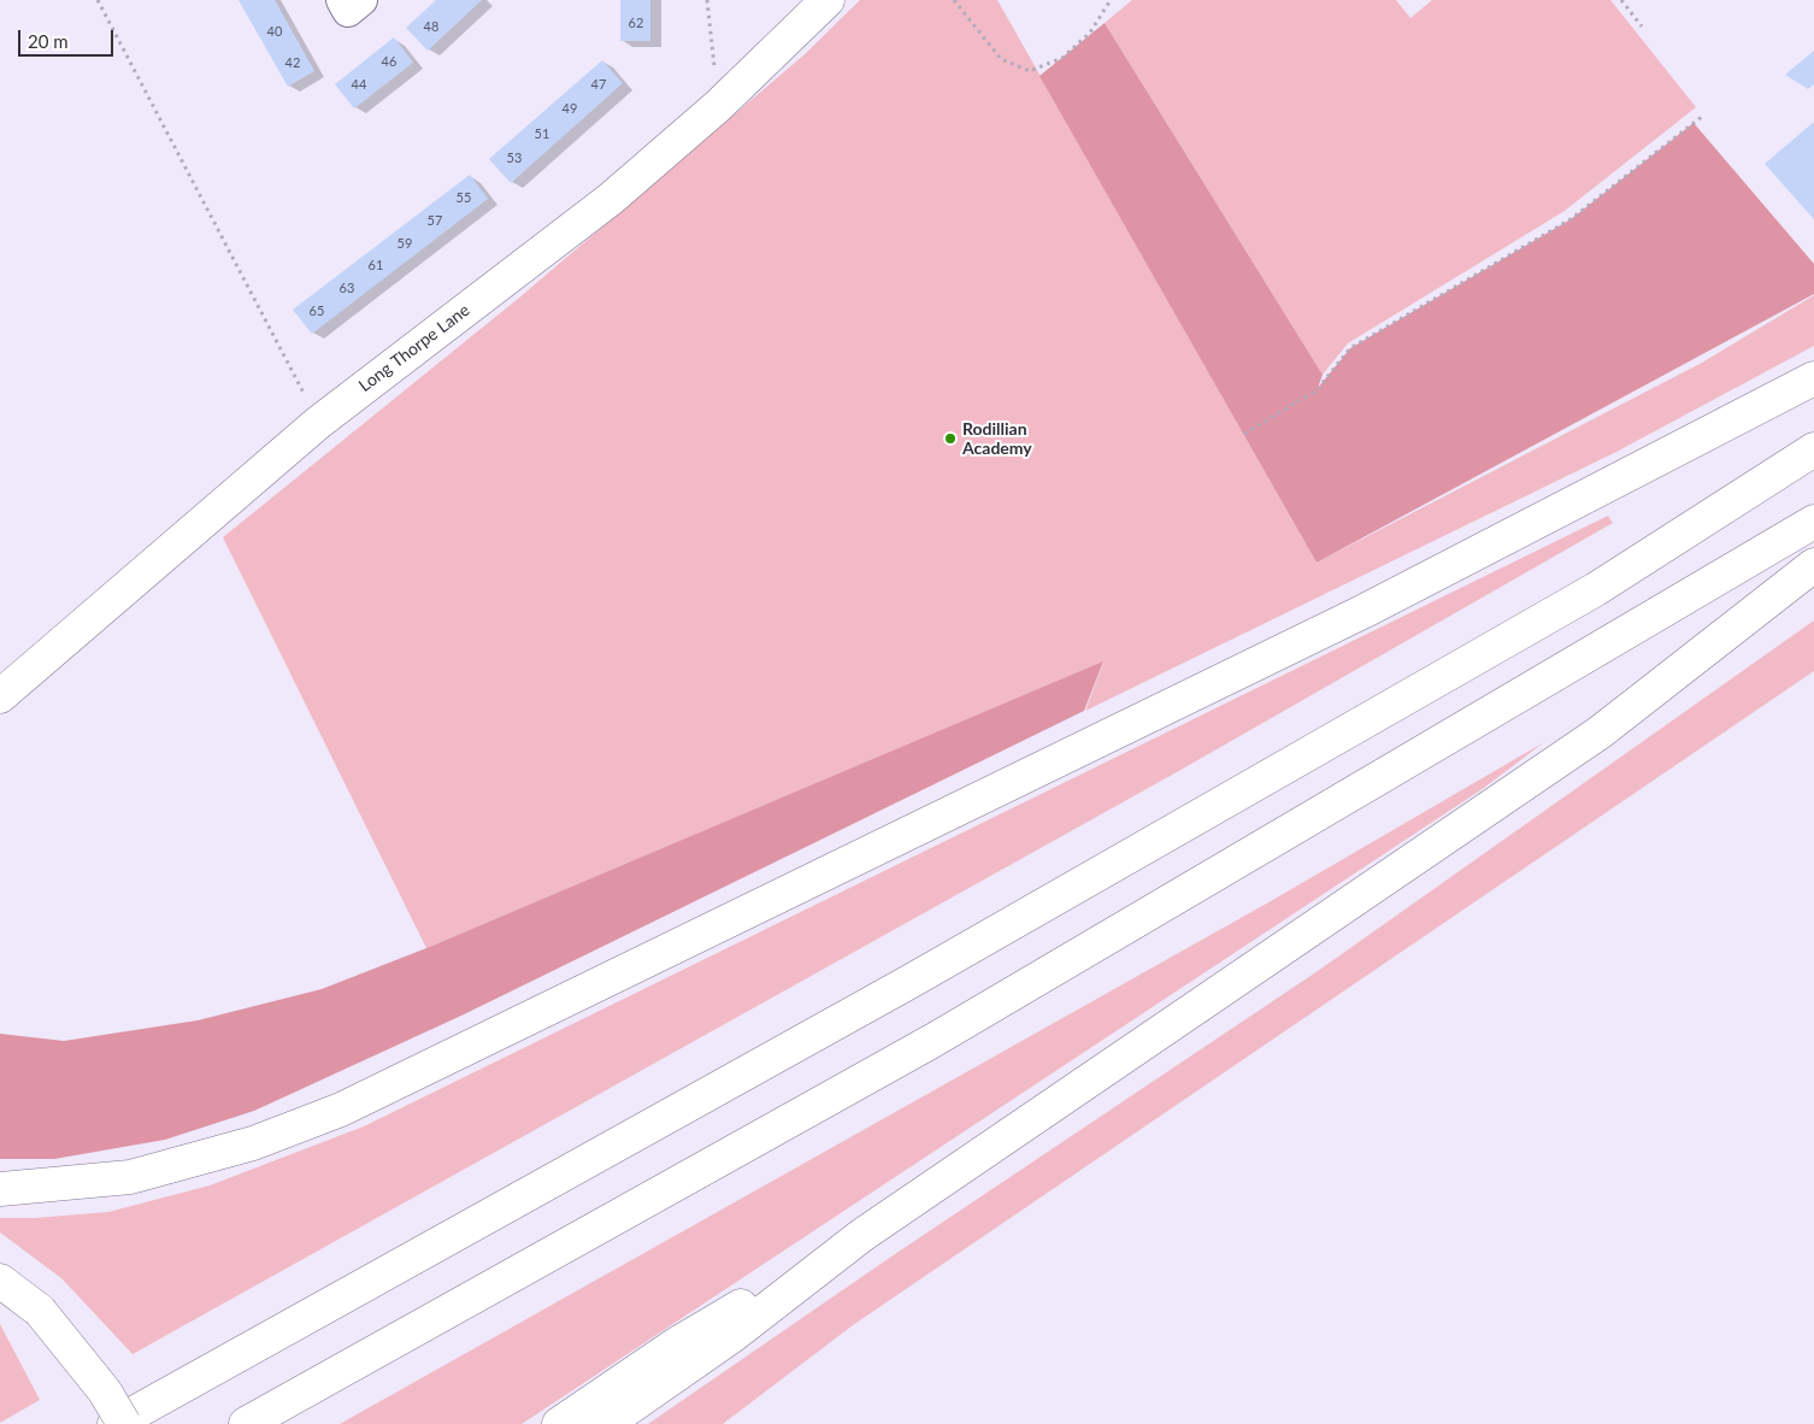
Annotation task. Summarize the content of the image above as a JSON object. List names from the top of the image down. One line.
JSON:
{"streets":{"main road":["Long Thorpe Lane"]},"places":["Rodillian Academy"],"house_numbers":["62","48","40","46","42","44","47","49","51","53","55","57","59","61","63","65"],"scale_bar":"20 m"}
